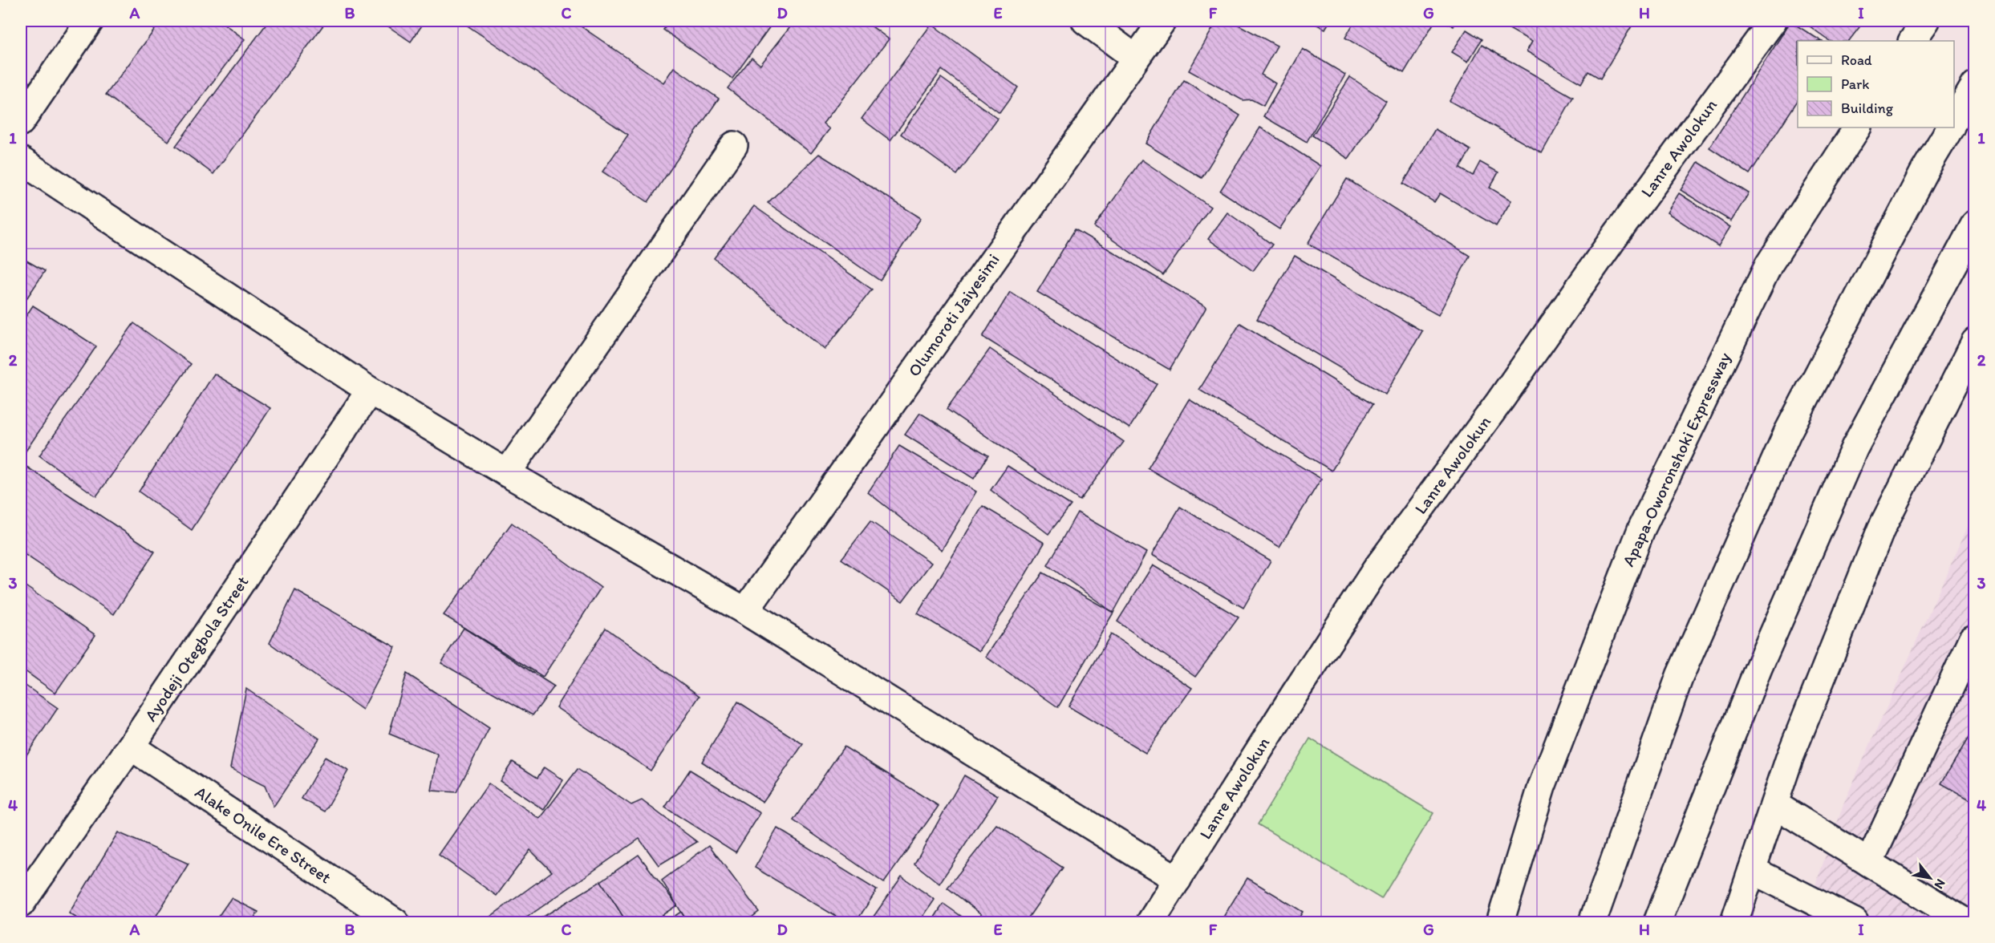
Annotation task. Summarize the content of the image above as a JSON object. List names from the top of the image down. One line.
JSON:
{"streets":{"main road":["Lanre Awolokun","Olumoroti Jaiyesimi","Apapa-Oworonshoki Expressway","Ayodeji Otegbola Street","Alake Onile Ere Street"]},"crossings":[["Ayodeji Otegbola Street","Alake Onile Ere Street"]],"legend":["Road","Park","Building"],"north":"bottom right","grid":{"columns":["A","B","C","D","E","F","G","H","I"],"rows":["1","2","3","4"]}}
